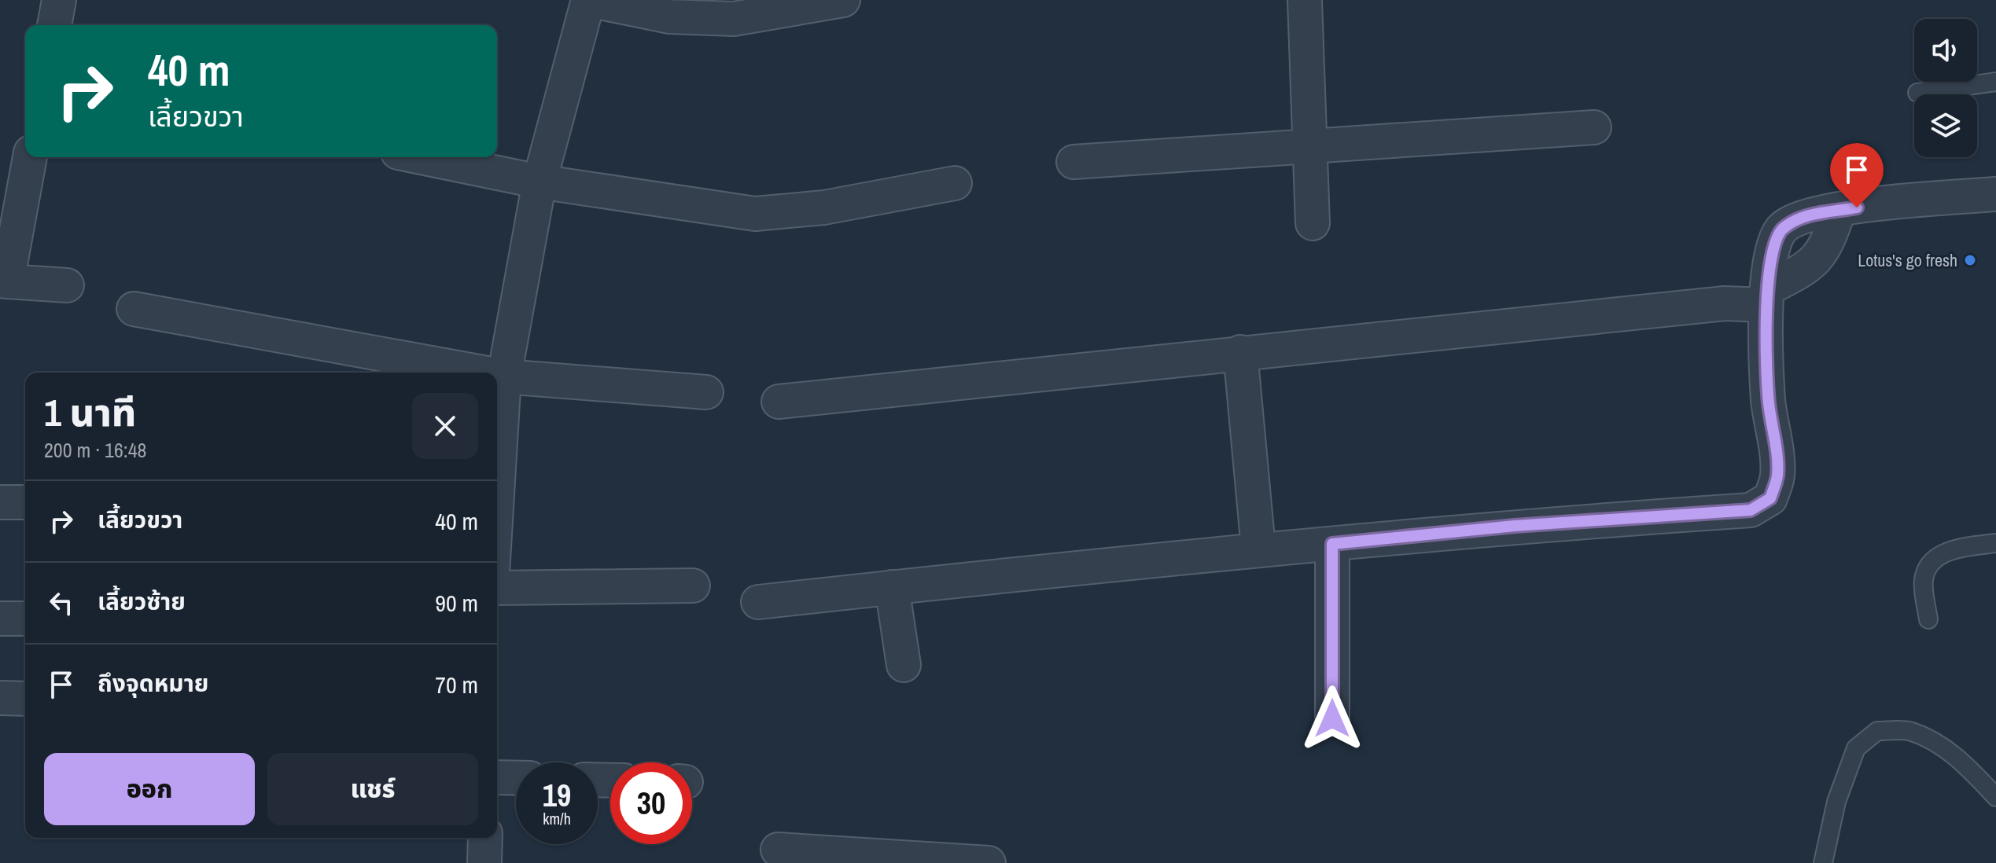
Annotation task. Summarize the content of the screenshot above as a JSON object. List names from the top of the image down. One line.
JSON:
{"places":["Lotus's go fresh"],"page":{"turn":["40 m","เลี้ยวขวา"],"heading":["1 นาที","200 m · 16:48"],"list":[{"name":"เลี้ยวขวา","value":"40 m"},{"name":"เลี้ยวซ้าย","value":"90 m"},{"name":"ถึงจุดหมาย","value":"70 m"}],"buttons":["ออก","แชร์"],"speed":"19 km/h","limit":"30"}}
